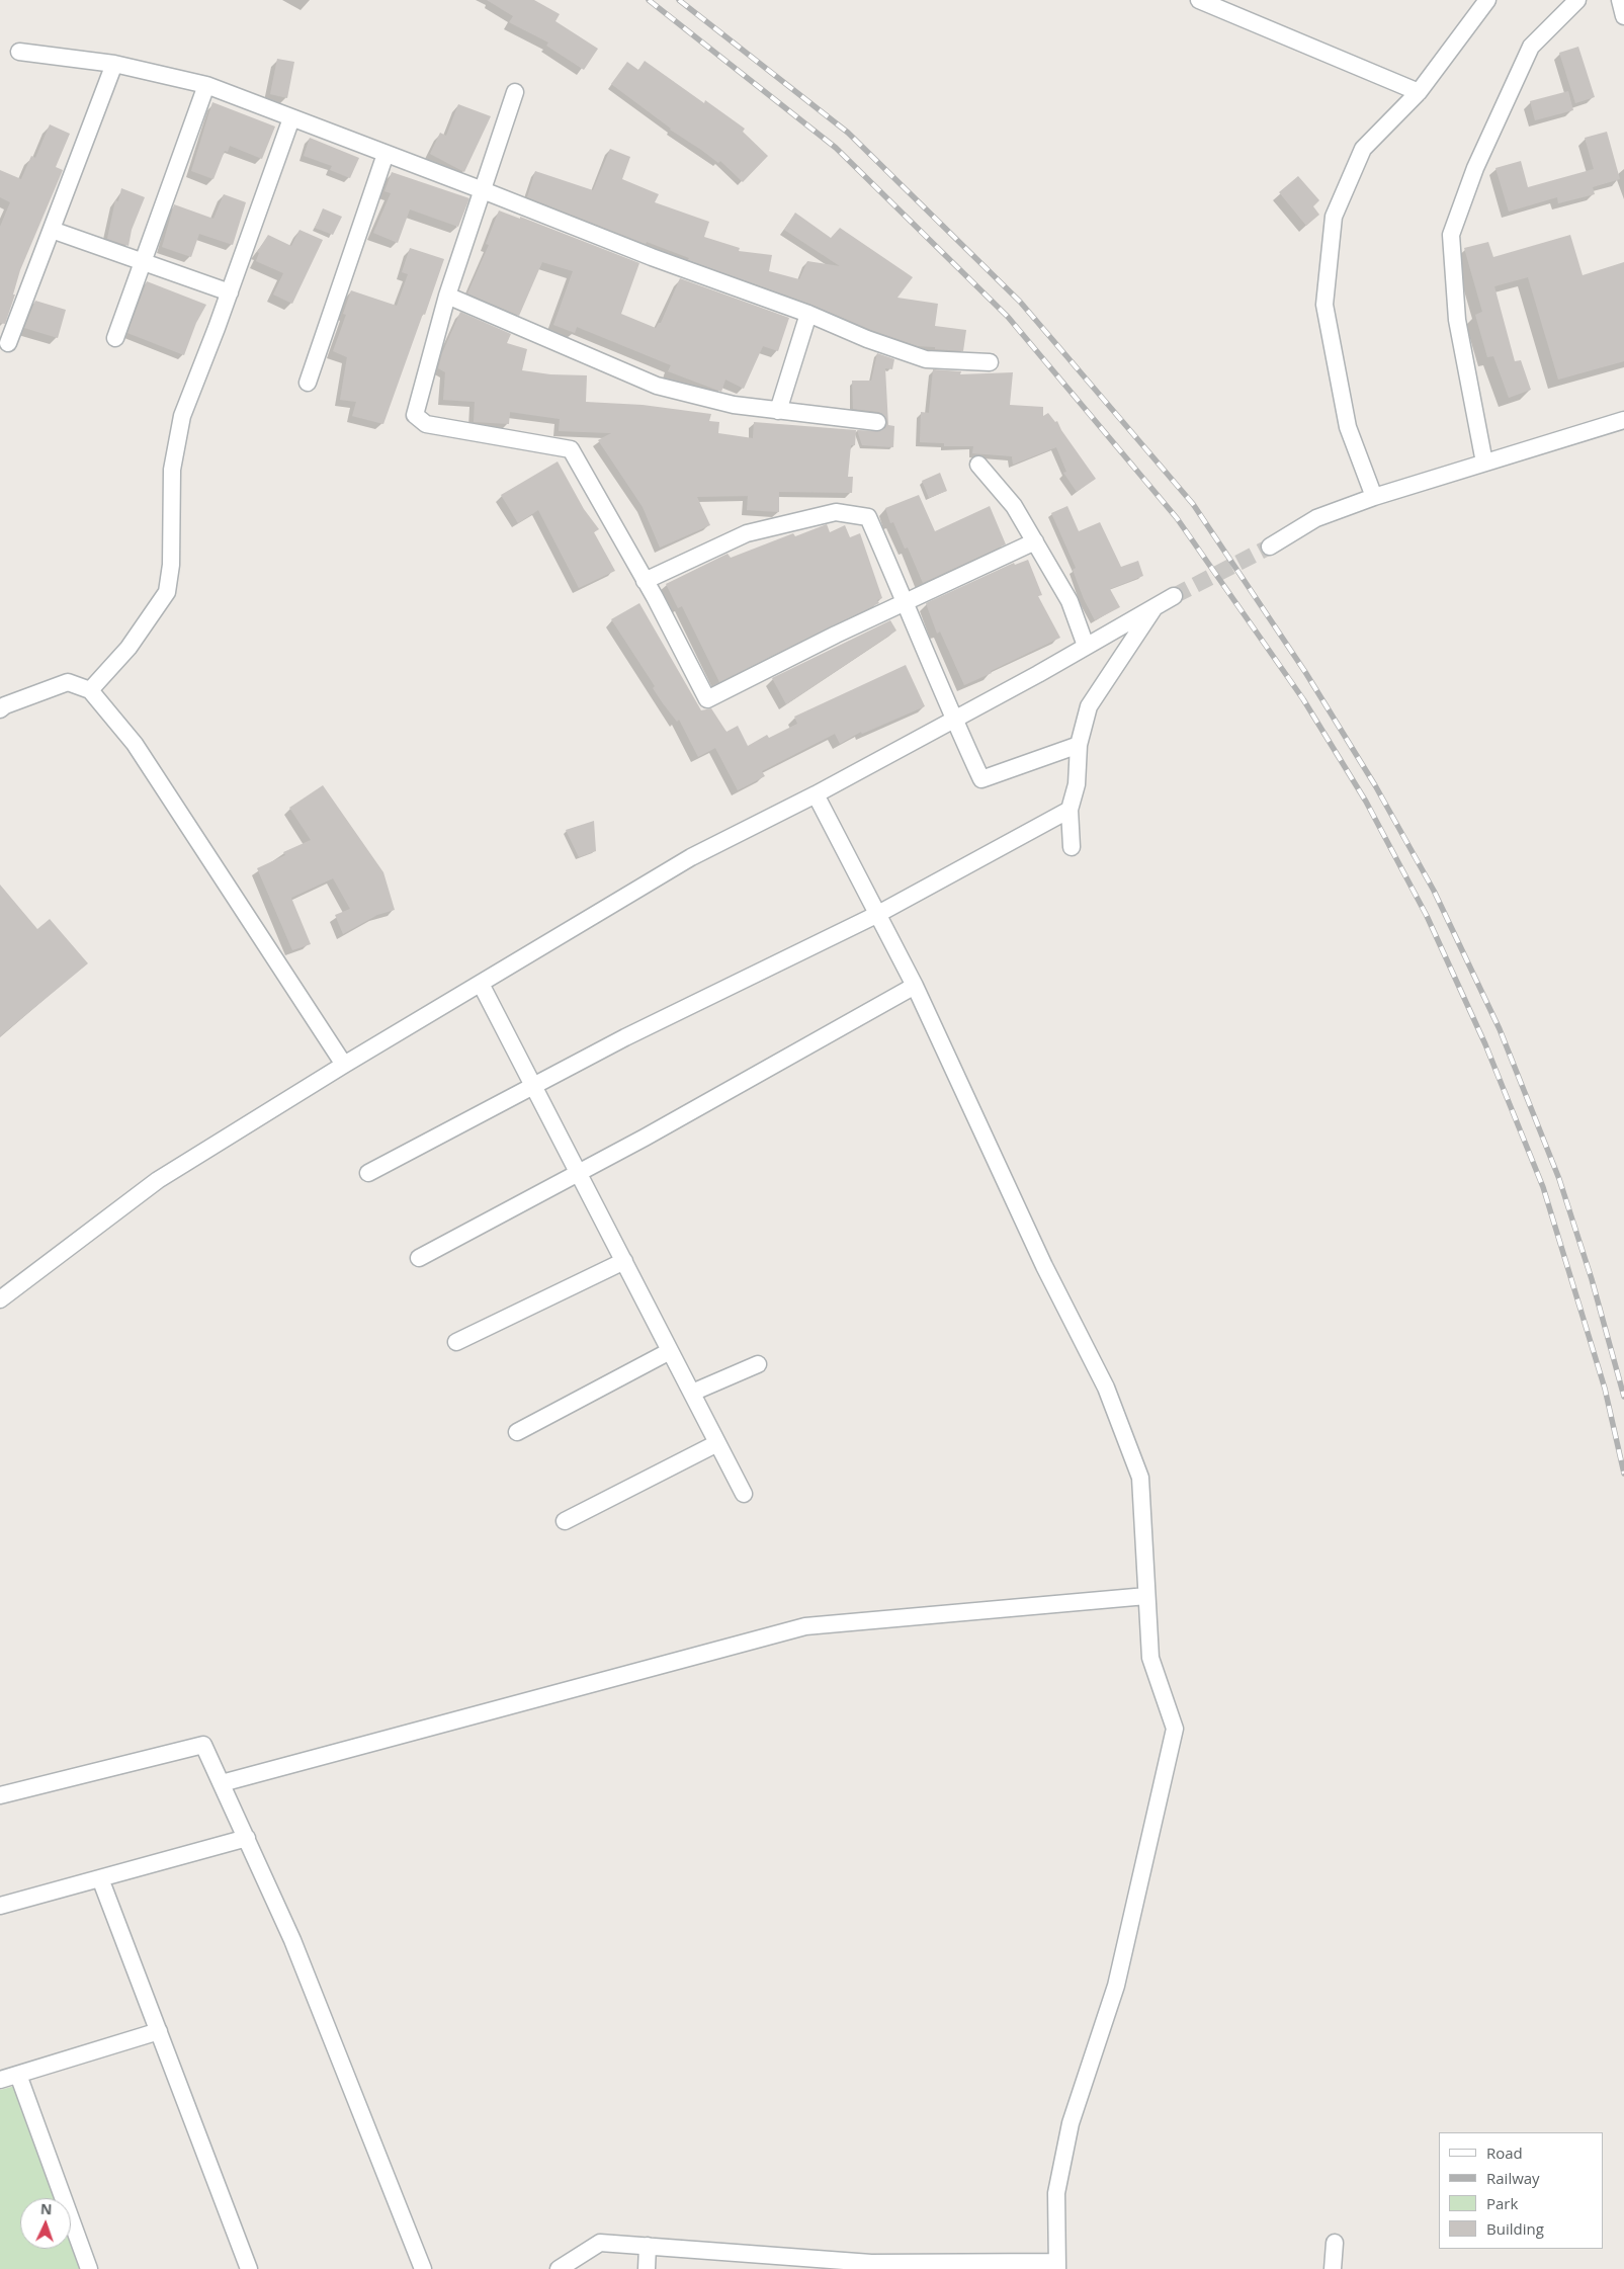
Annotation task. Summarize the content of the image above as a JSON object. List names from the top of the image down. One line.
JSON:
{"legend":["Road","Railway","Park","Building"],"north":"top"}
